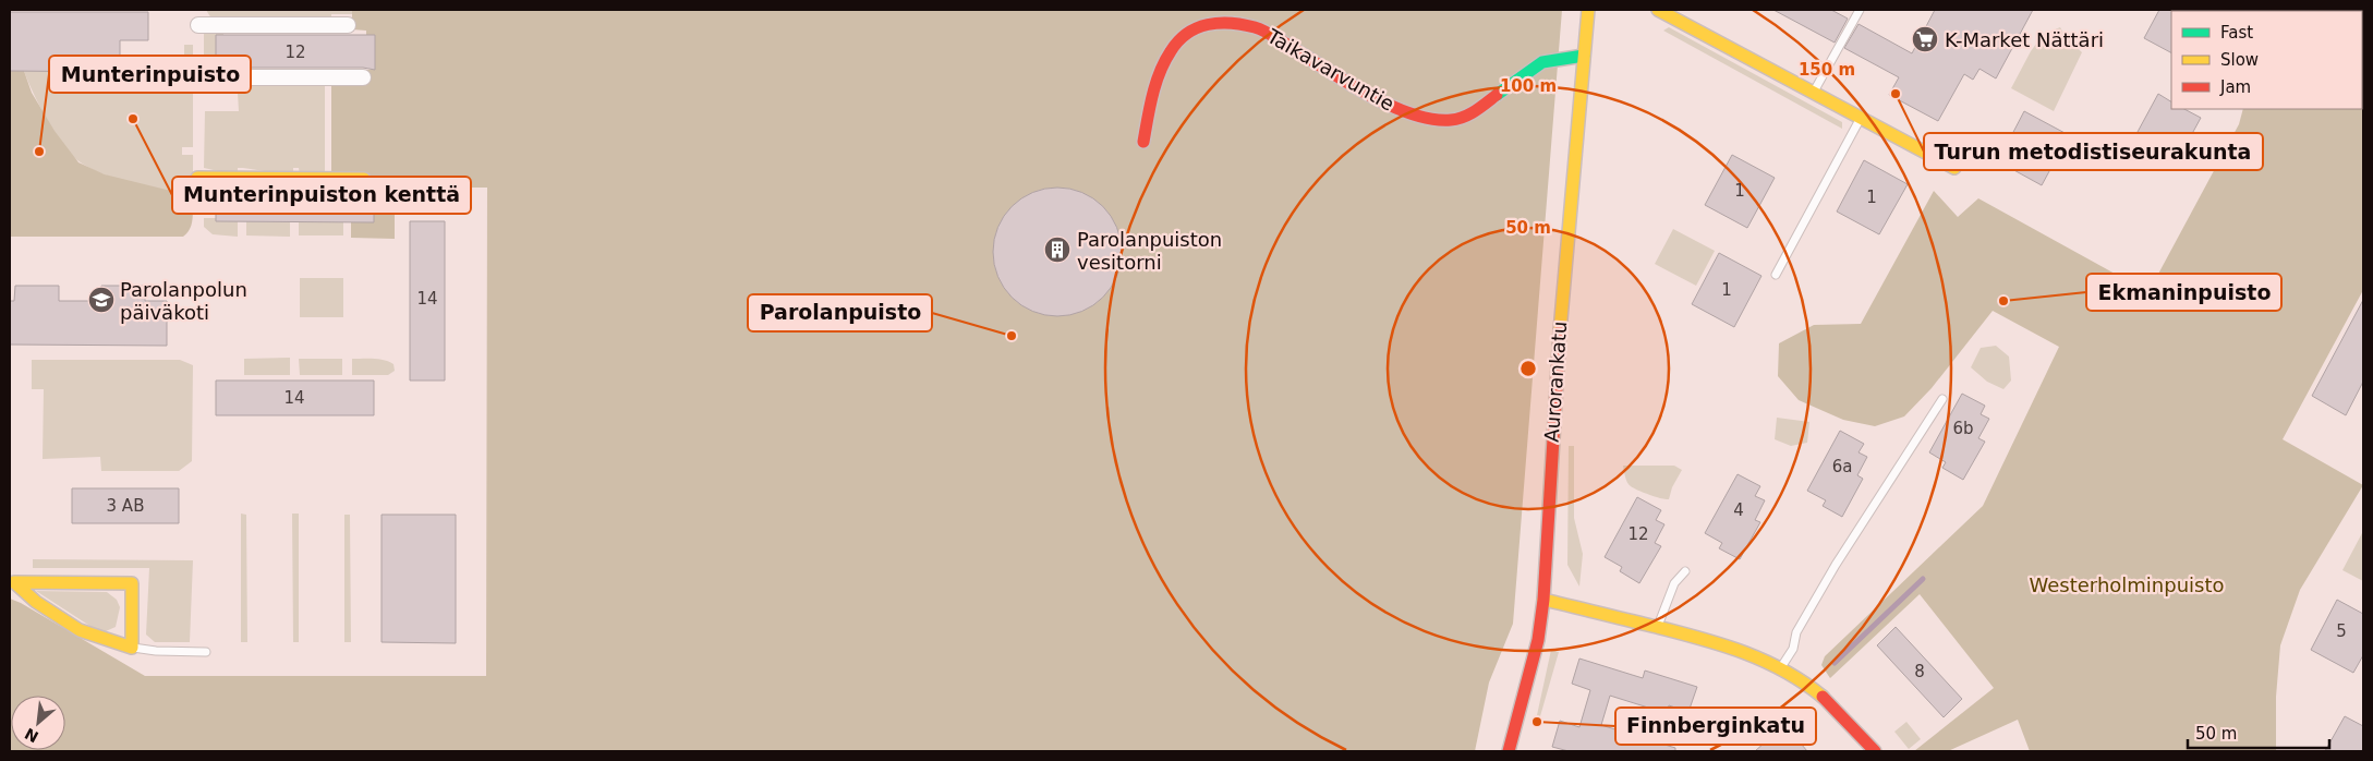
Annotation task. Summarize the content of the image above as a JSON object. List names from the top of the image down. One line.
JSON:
{"streets":{"street":["Taikavarvuntie","Aurorankatu"]},"crossings":[["Taikavarvuntie","Aurorankatu"]],"parks":["Westerholminpuisto"],"places":{"supermarket":["K-Market Nättäri"],"other":["Turun metodistiseurakunta","Munterinpuiston kenttä","Munterinpuisto","Ekmaninpuisto","Parolanpuisto","Finnberginkatu"],"building":["Parolanpuiston vesitorni"],"school or university":["Parolanpolun päiväkoti"]},"house_numbers":["12","1","1","1","14","14","6b","6a","3 AB","4","12","5","8"],"legend":["Fast","Slow","Jam"],"scale_bar":"50 m","north":"bottom left","rings":["150 m","100 m","50 m"]}
